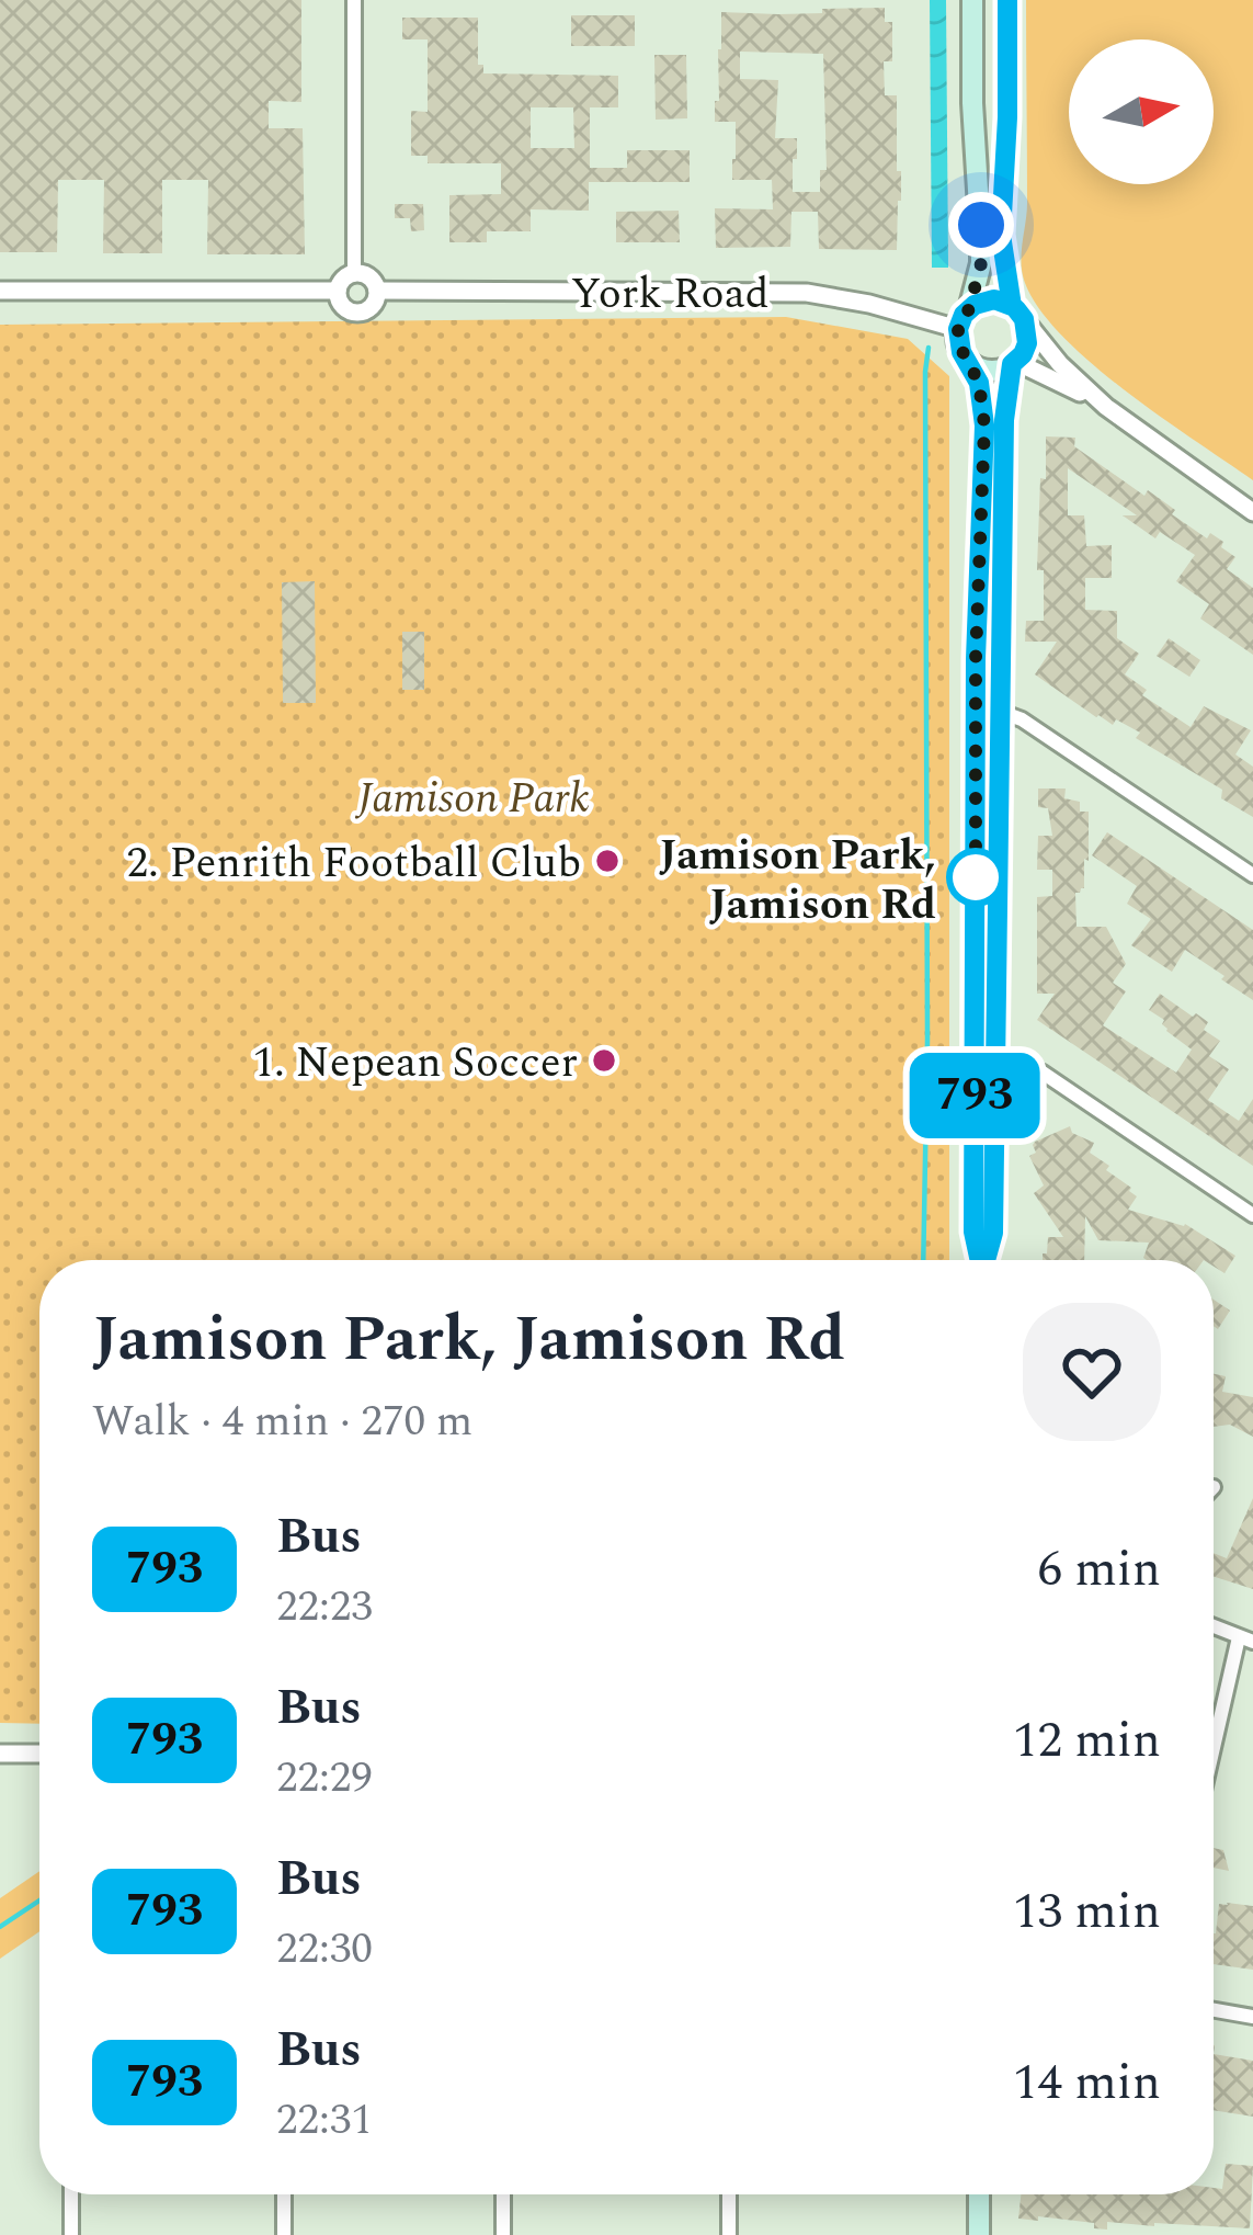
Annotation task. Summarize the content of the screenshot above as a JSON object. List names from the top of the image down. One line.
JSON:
{"streets":{"street":["York Road"]},"parks":["Jamison Park"],"places":["2. Penrith Football Club","Jamison Park, Jamison Rd","1. Nepean Soccer"],"lines":["bus line 793"],"north":"right","page":{"on_map":"793","heading":["Jamison Park, Jamison Rd","Walk · 4 min · 270 m"],"list":[{"mark":"793","name":"Bus","note":"22:23","value":"6 min"},{"mark":"793","name":"Bus","note":"22:29","value":"12 min"},{"mark":"793","name":"Bus","note":"22:30","value":"13 min"},{"mark":"793","name":"Bus","note":"22:31","value":"14 min"}]}}
